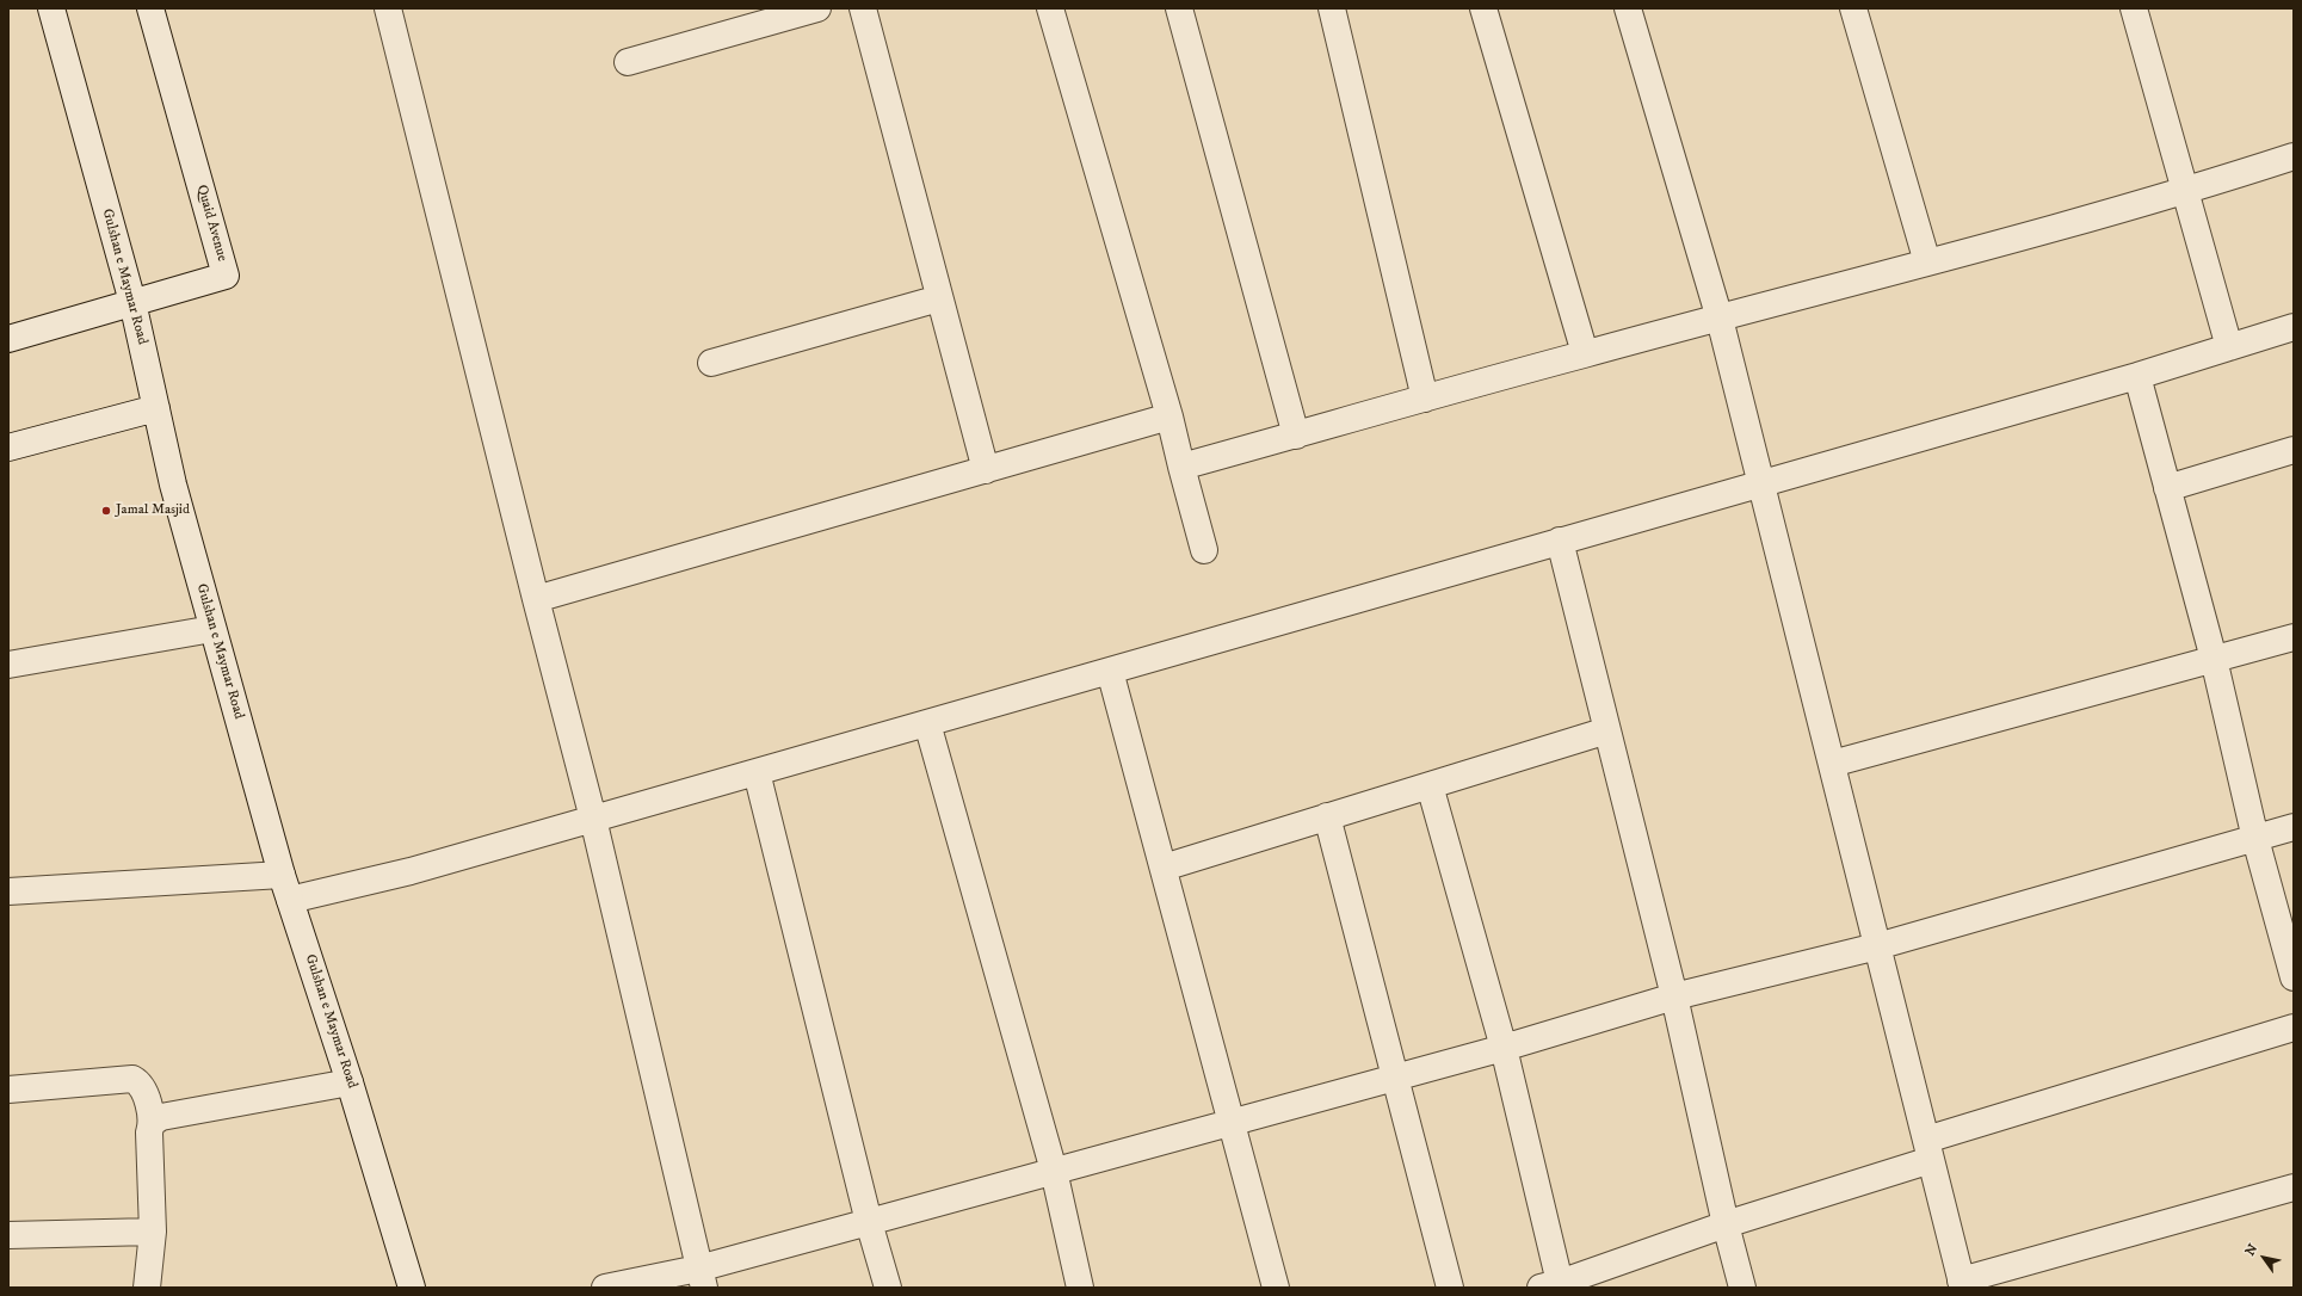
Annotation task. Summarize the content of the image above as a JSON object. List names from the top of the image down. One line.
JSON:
{"streets":{"street":["Quaid Avenue","Gulshan e Maymar Road"]},"crossings":[["Quaid Avenue","Gulshan e Maymar Road"]],"places":["Jamal Masjid"],"north":"top left"}
